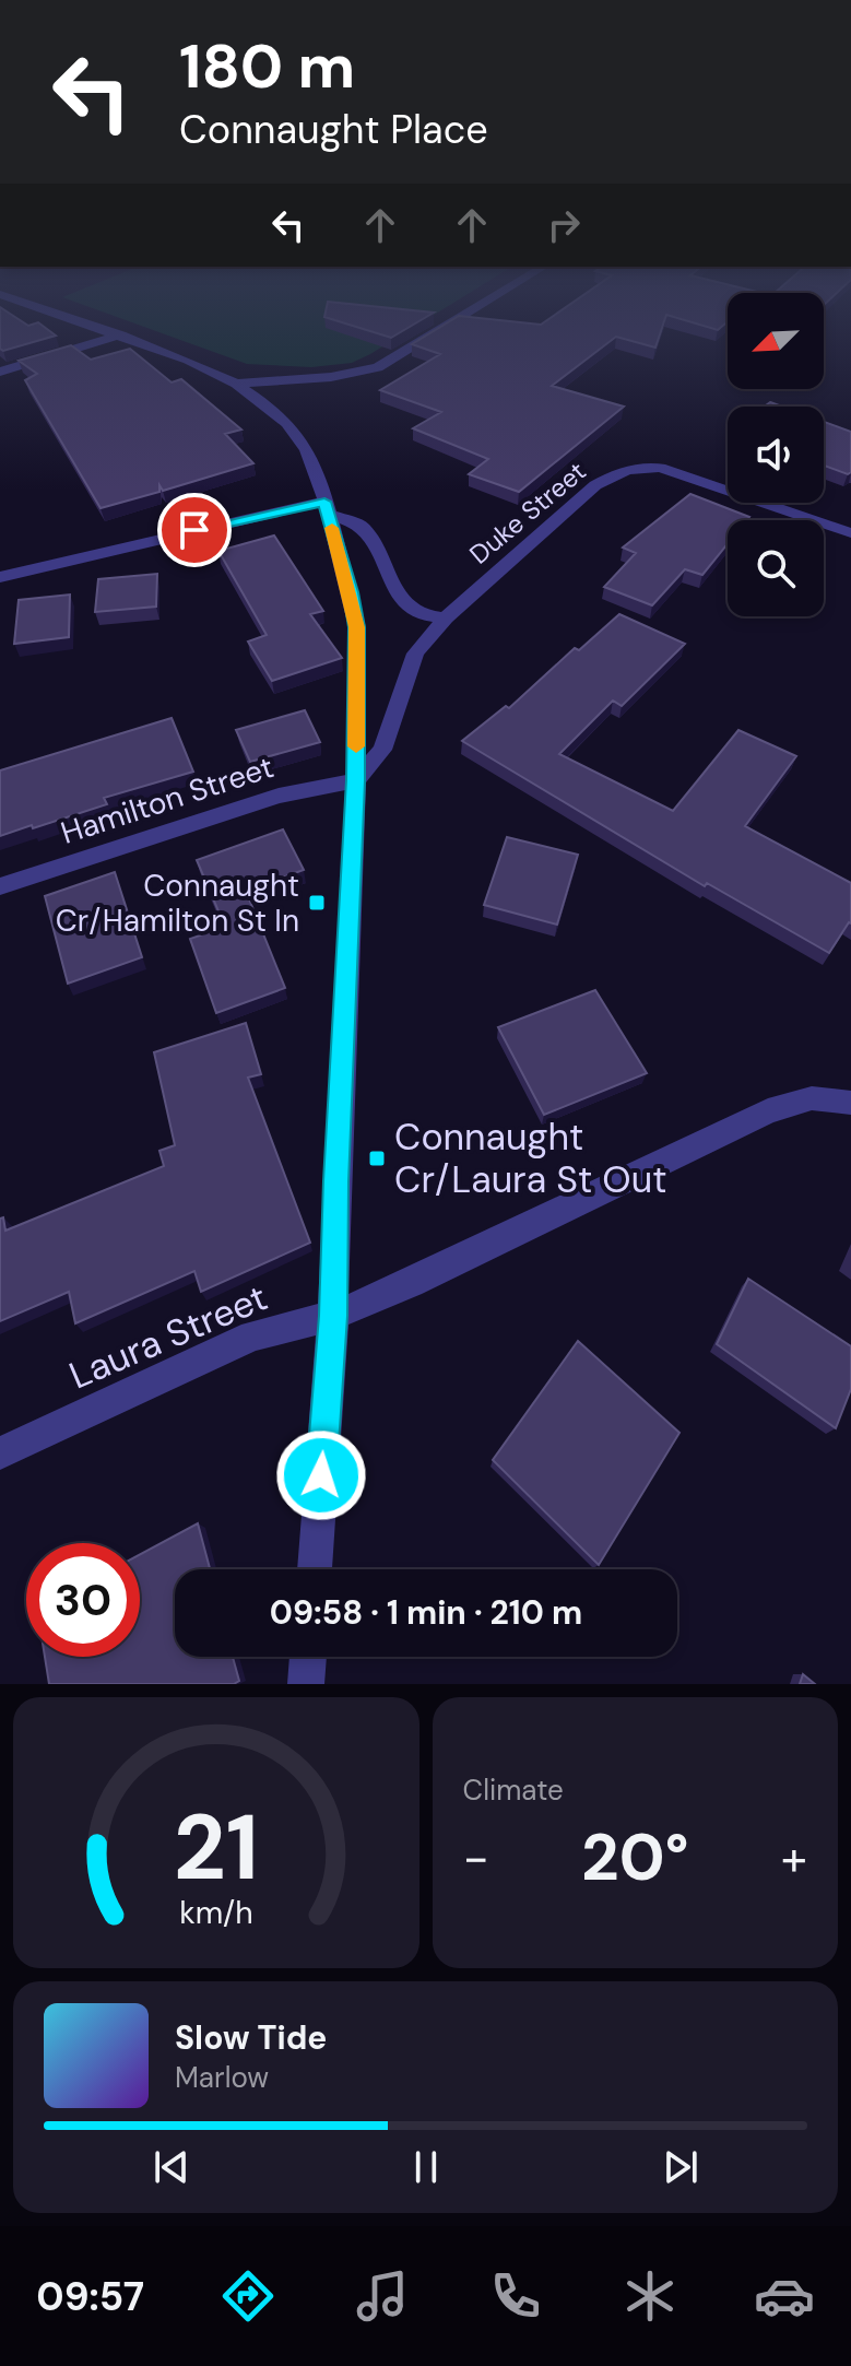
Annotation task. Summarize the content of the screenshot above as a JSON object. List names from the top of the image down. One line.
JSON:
{"streets":{"street":["Duke Street","Hamilton Street","Laura Street"]},"crossings":[["Duke Street","Hamilton Street"]],"places":{"transit":["Connaught Cr/Hamilton St In","Connaught Cr/Laura St Out"]},"north":"bottom left","page":{"turn":["180 m","Connaught Place"],"limit":"30","trip":"09:58 · 1 min · 210 m","tile":"Climate","heat":["−","20°","+"],"song":["Slow Tide","Marlow"],"tabs":"09:57","gauge":["21","km/h"]}}
